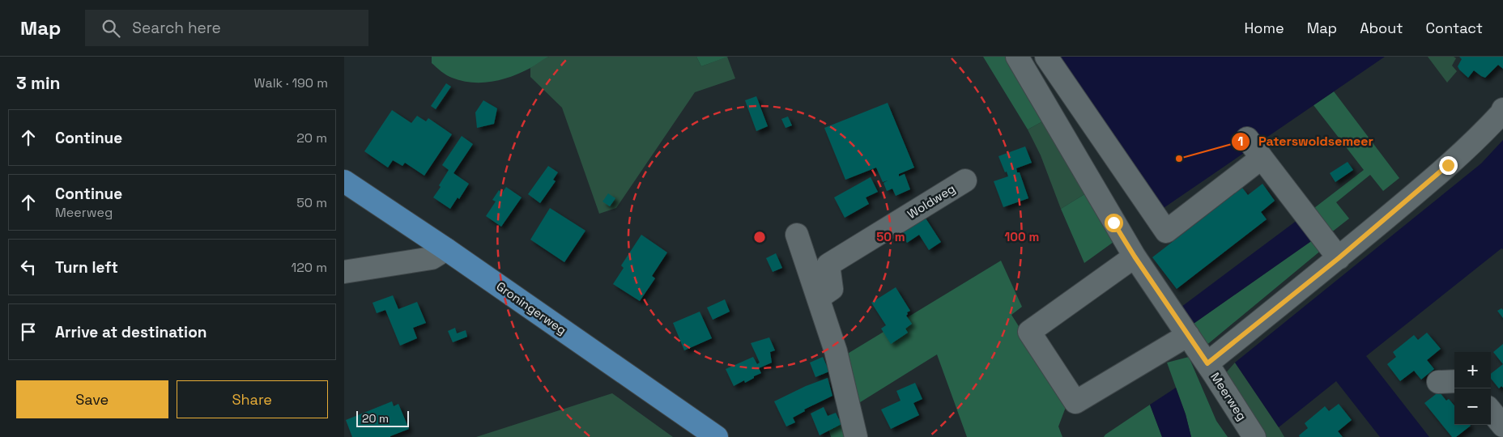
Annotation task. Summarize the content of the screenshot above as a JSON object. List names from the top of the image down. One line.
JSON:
{"streets":{"main road":["Groningerweg"],"street":["Woldweg","Meerweg"]},"places":["Paterswoldsemeer"],"scale_bar":"20 m","page":{"header":"Map","search":"Search here","nav":["Home","Map","About","Contact"],"heading":["3 min","Walk · 190 m"],"list":[["Continue","20 m"],["Continue","Meerweg","50 m"],["Turn left","120 m"],"Arrive at destination"],"map_buttons":["+","−"],"buttons":["Save","Share"],"scale":"20 m"},"rings":["50 m","100 m"]}
